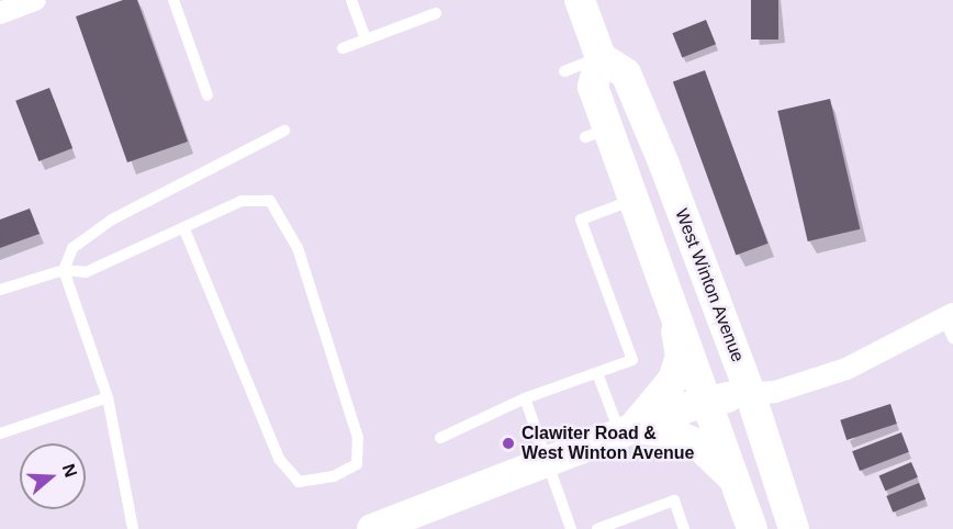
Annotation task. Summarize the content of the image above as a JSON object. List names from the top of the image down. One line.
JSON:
{"streets":{"street":["West Winton Avenue"]},"places":["Clawiter Road & West Winton Avenue"],"north":"right"}
